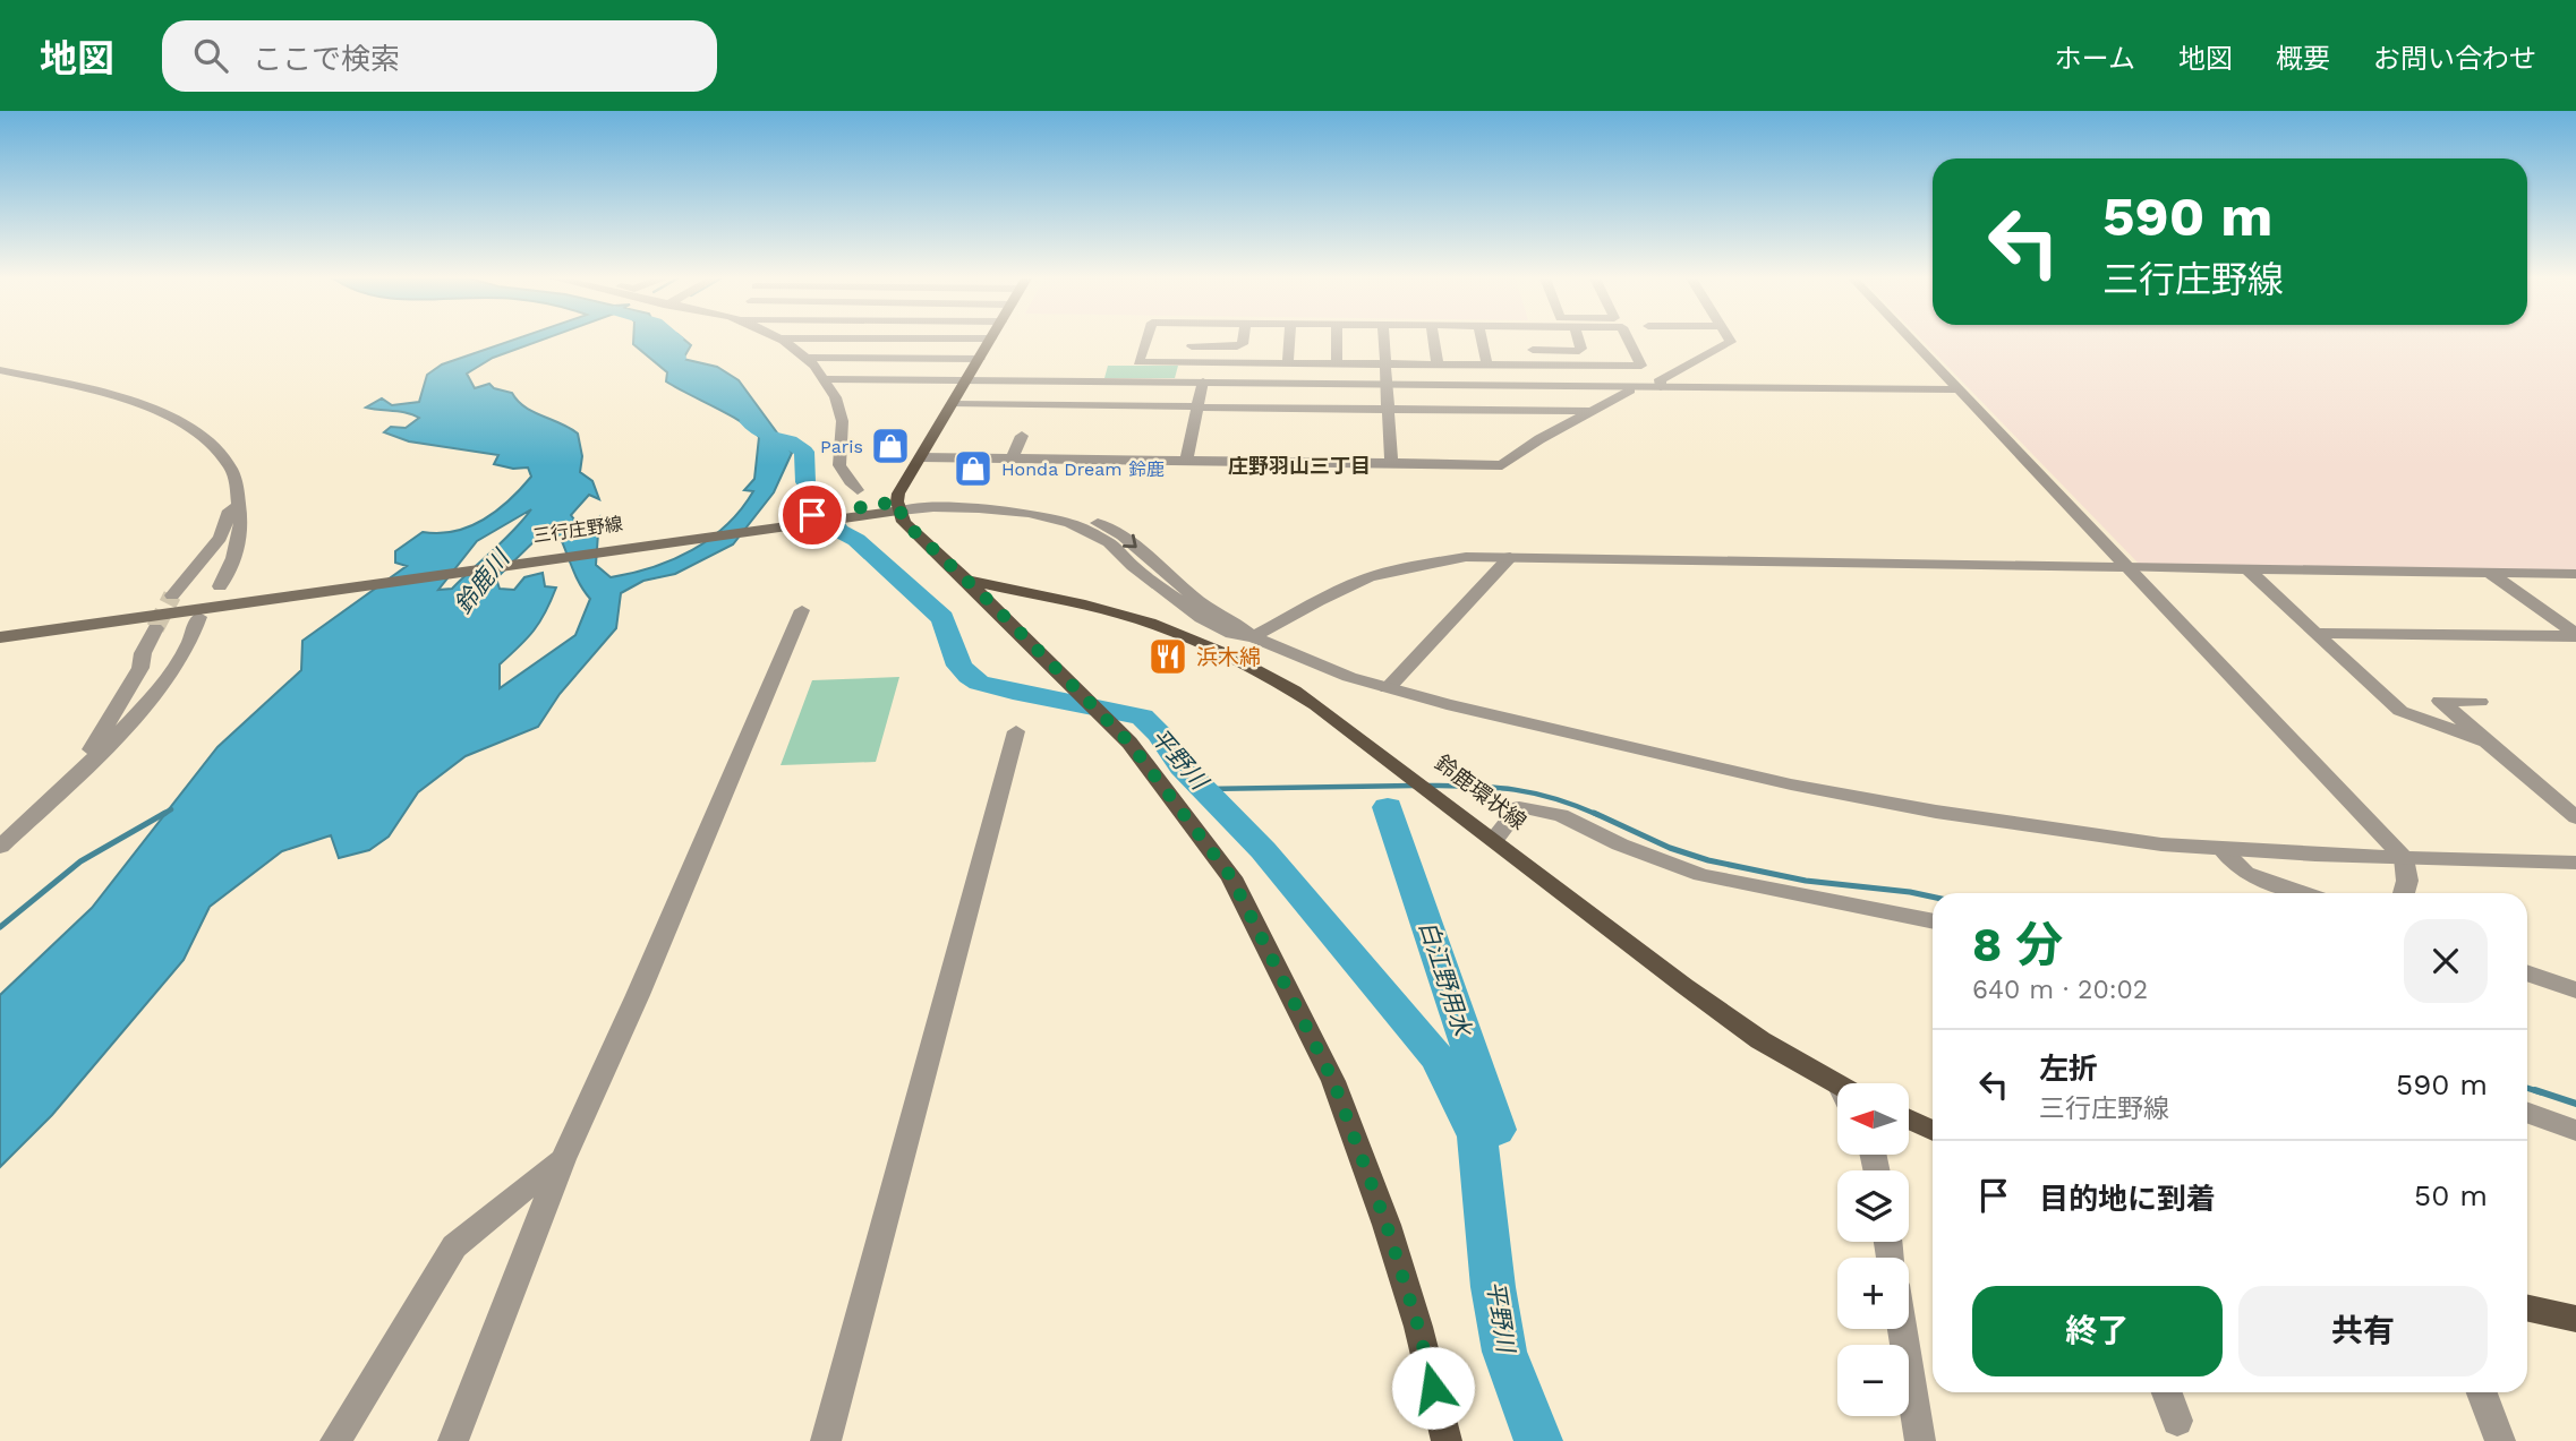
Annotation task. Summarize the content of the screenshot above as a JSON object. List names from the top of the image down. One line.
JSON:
{"streets":{"main road":["三行庄野線","鈴鹿環状線"]},"crossings":[["三行庄野線","鈴鹿環状線"]],"districts":["庄野羽山三丁目"],"water":["鈴鹿川","平野川","白江野用水"],"places":{"shop":["Paris","Honda Dream 鈴鹿"],"restaurant":["浜木綿"]},"north":"left","page":{"header":"地図","search":"ここで検索","nav":["ホーム","地図","概要","お問い合わせ"],"turn":["590 m","三行庄野線"],"heading":["8 分","640 m · 20:02"],"list":[{"name":"左折","note":"三行庄野線","value":"590 m"},{"name":"目的地に到着","value":"50 m"}],"map_buttons":["+","−"],"buttons":["終了","共有"]}}
